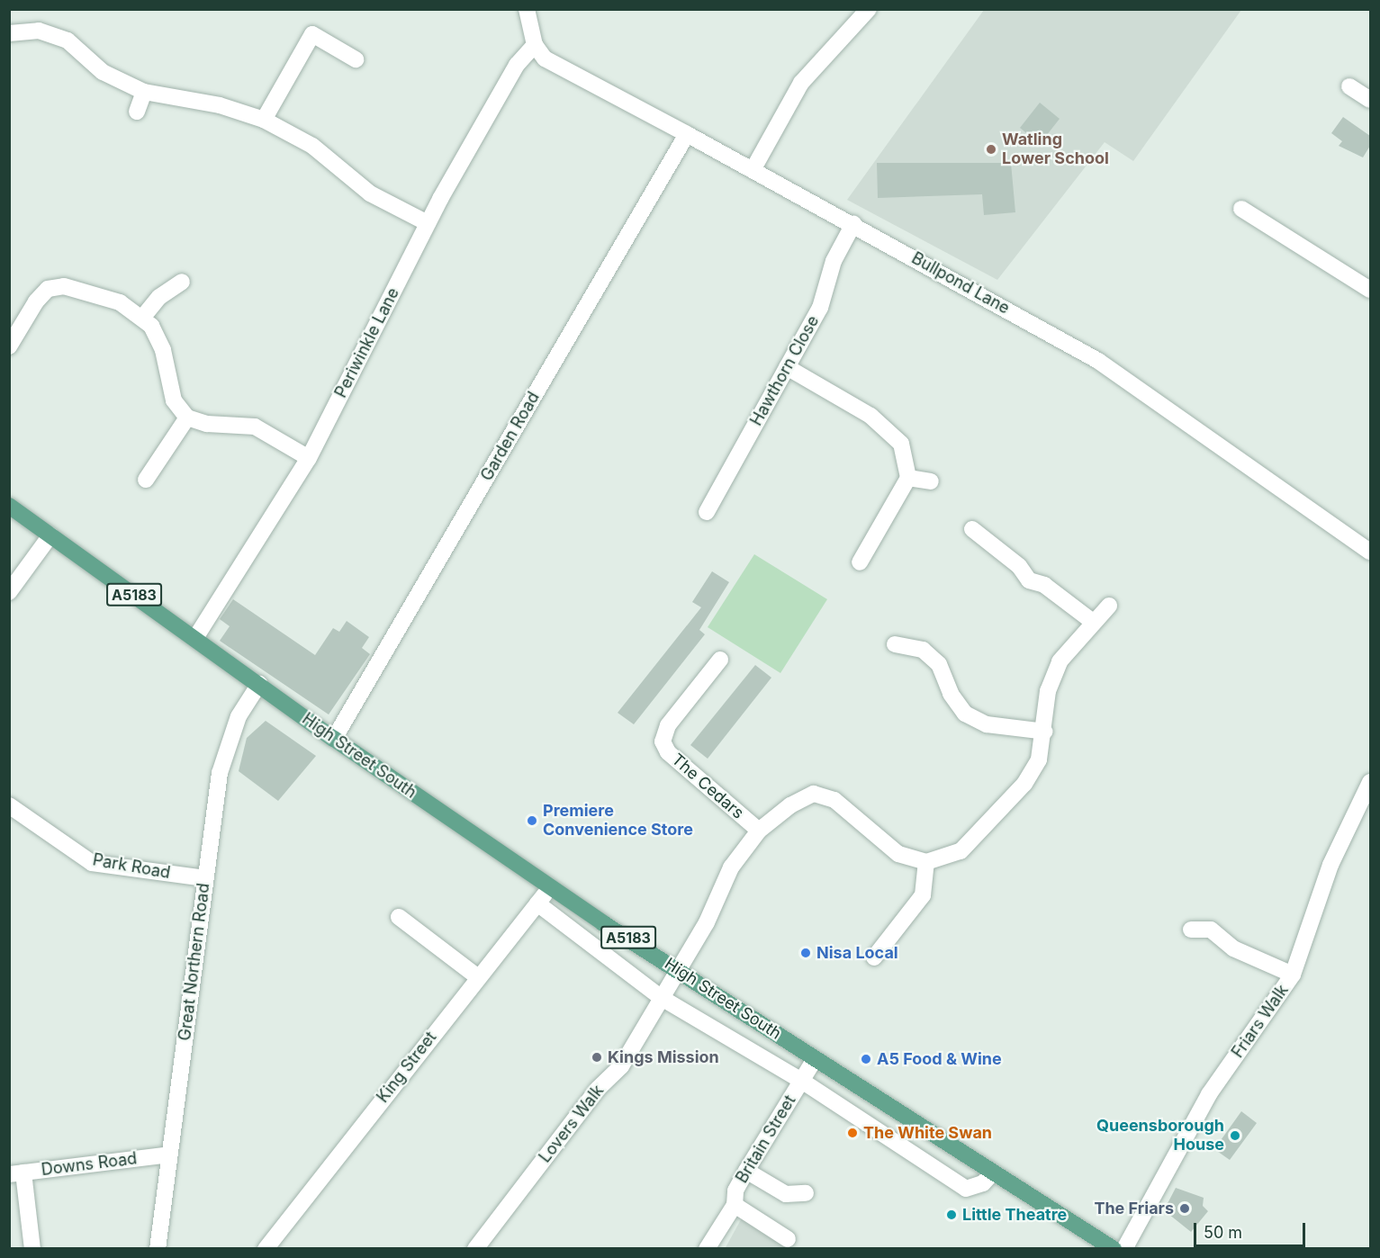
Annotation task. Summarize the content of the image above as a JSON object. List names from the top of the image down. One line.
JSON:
{"streets":{"main road":["A5183","High Street South"],"street":["Bullpond Lane","Periwinkle Lane","Hawthorn Close","Garden Road","The Cedars","Park Road","Great Northern Road","Friars Walk","King Street","Lovers Walk","Britain Street","Downs Road"]},"crossings":[["Bullpond Lane","Periwinkle Lane"],["Bullpond Lane","Hawthorn Close"],["Bullpond Lane","Garden Road"],["Periwinkle Lane","A5183"],["Garden Road","High Street South"],["A5183","High Street South"],["A5183","Great Northern Road"],["High Street South","Great Northern Road"],["High Street South","King Street"],["High Street South","Lovers Walk"],["High Street South","Britain Street"],["The Cedars","Lovers Walk"],["Park Road","Great Northern Road"],["Great Northern Road","Downs Road"]],"places":["Watling Lower School","Premiere Convenience Store","Nisa Local","Kings Mission","A5 Food & Wine","The White Swan","Queensborough House","The Friars","Little Theatre"],"scale_bar":"50 m"}
